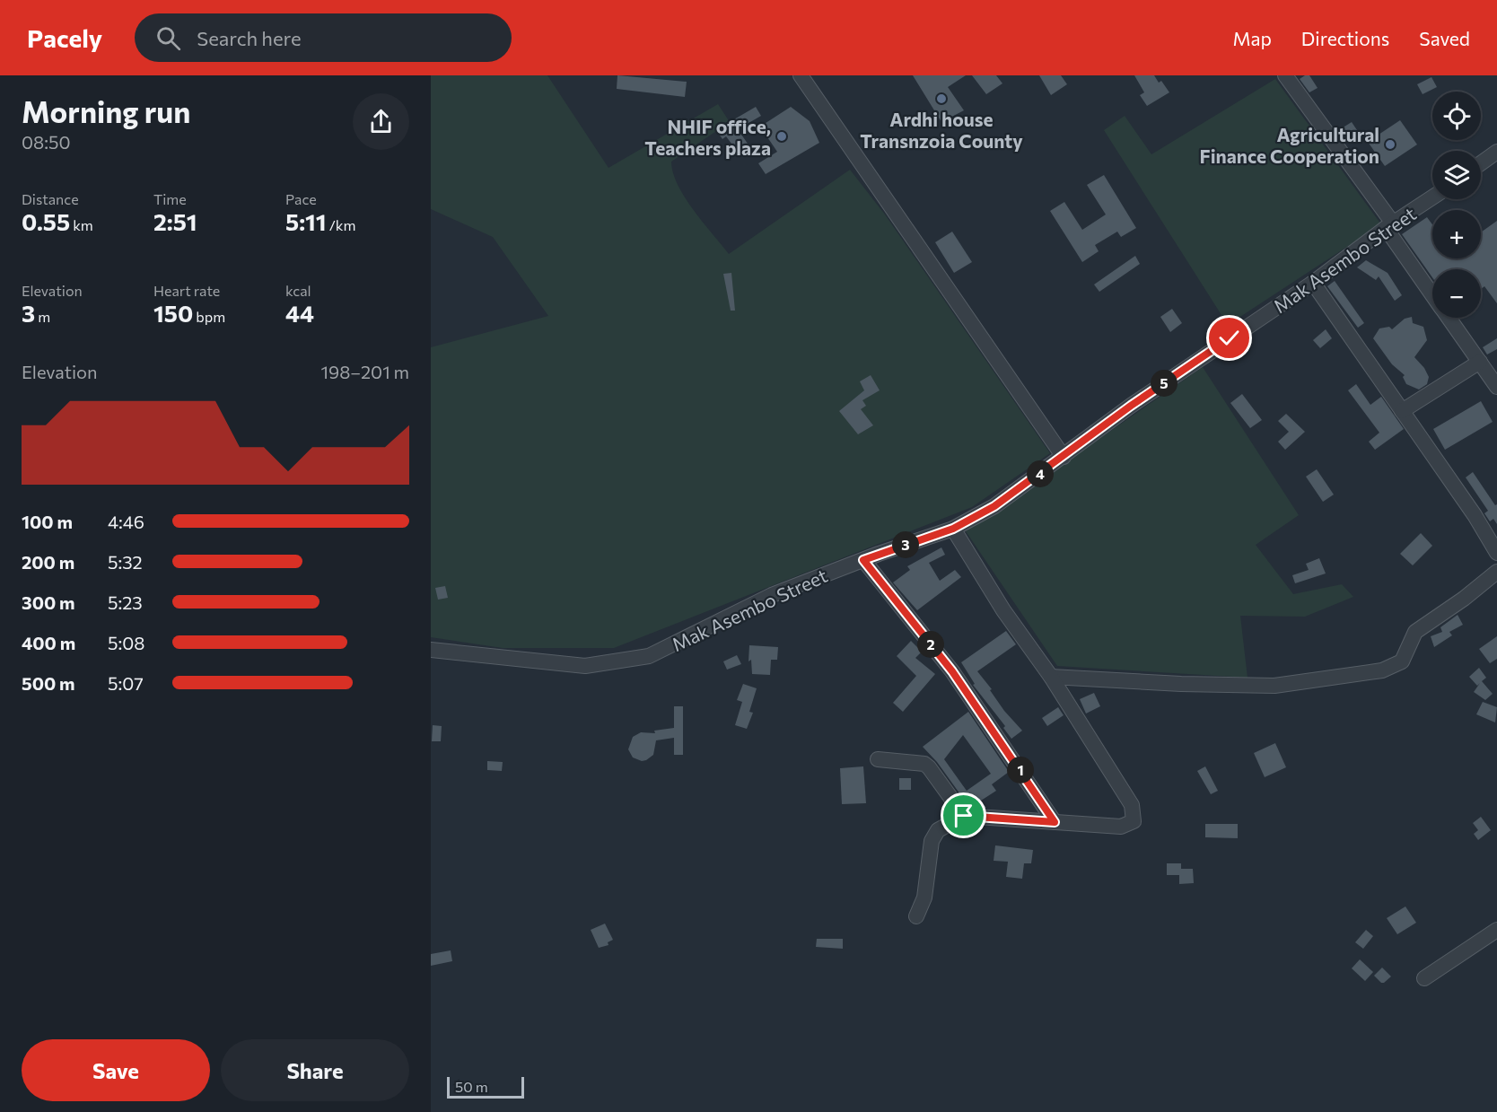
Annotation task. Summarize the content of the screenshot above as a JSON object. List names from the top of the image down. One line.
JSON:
{"streets":{"street":["Mak Asembo Street"]},"places":["Ardhi house Transnzoia County","NHIF office, Teachers plaza","Agricultural Finance Cooperation"],"scale_bar":"50 m","page":{"header":"Pacely","search":"Search here","nav":["Map","Directions","Saved"],"heading":["Morning run","08:50"],"map_buttons":["+","−"],"stats":[["Distance","0.55 km"],["Time","2:51"],["Pace","5:11 /km"],["Elevation","3 m"],["Heart rate","150 bpm"],["kcal","44"]],"chart":["Elevation","198–201 m"],"pins":["5","4","3","2","1"],"list":[{"name":"100 m","note":"4:46"},{"name":"200 m","note":"5:32"},{"name":"300 m","note":"5:23"},{"name":"400 m","note":"5:08"},{"name":"500 m","note":"5:07"}],"buttons":["Save","Share"],"scale":"50 m"}}
